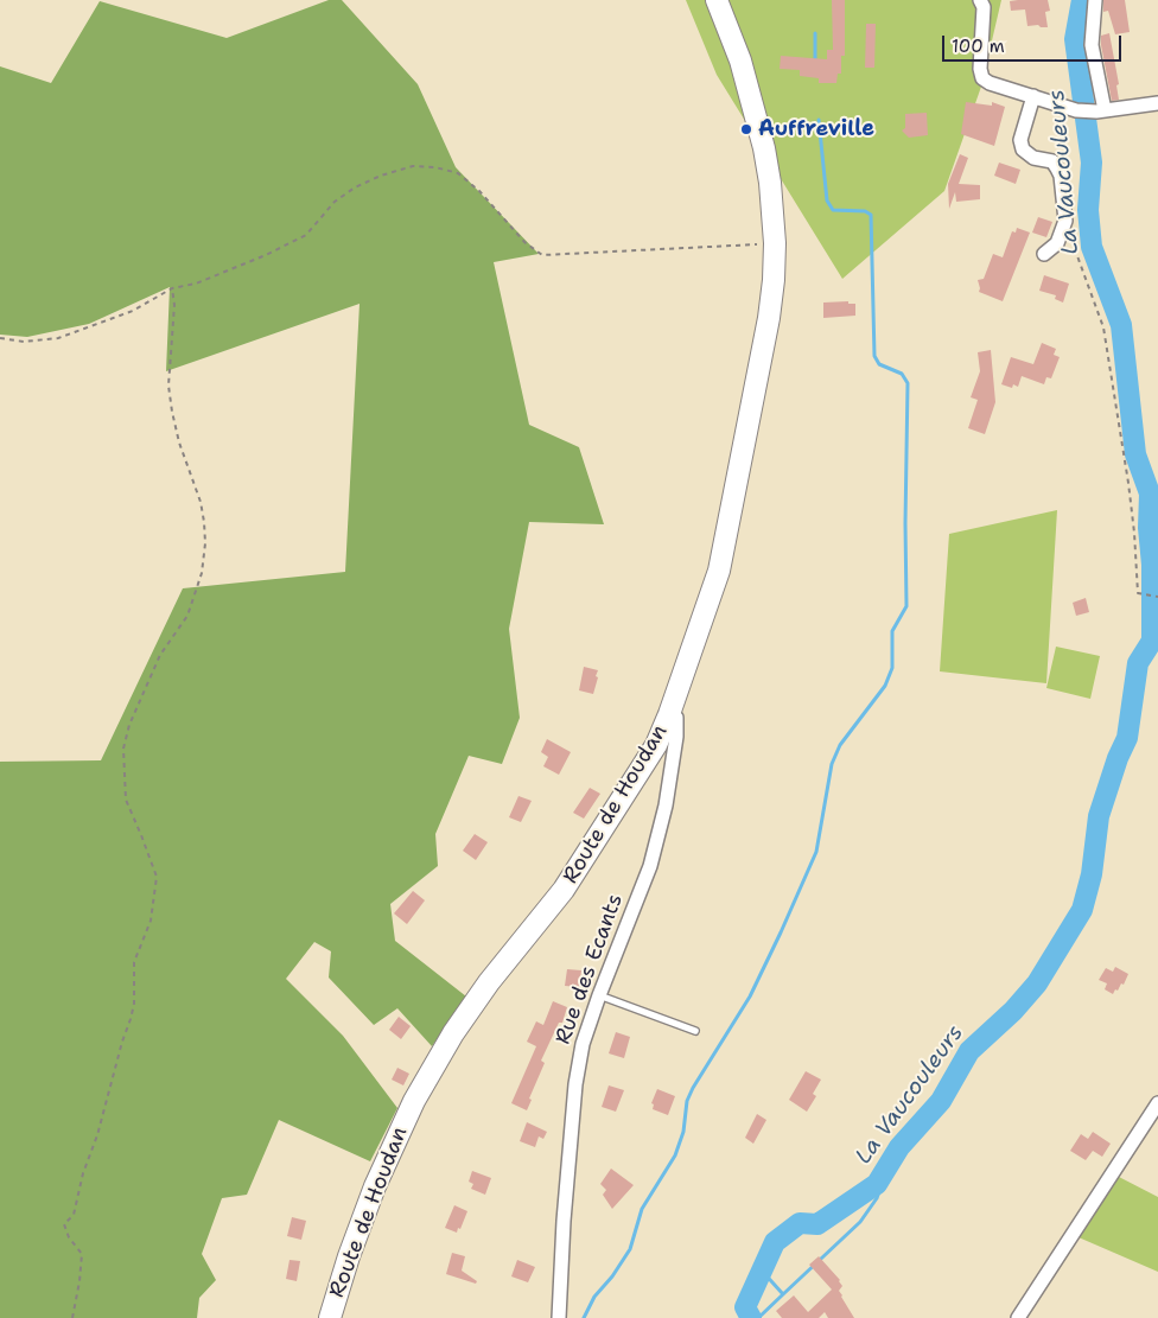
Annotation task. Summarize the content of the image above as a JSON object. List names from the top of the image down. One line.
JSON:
{"streets":{"main road":["Route de Houdan"],"street":["Rue des Ecants"]},"crossings":[["Route de Houdan","Rue des Ecants"]],"water":["La Vaucouleurs"],"places":["Auffreville"],"scale_bar":"100 m"}
